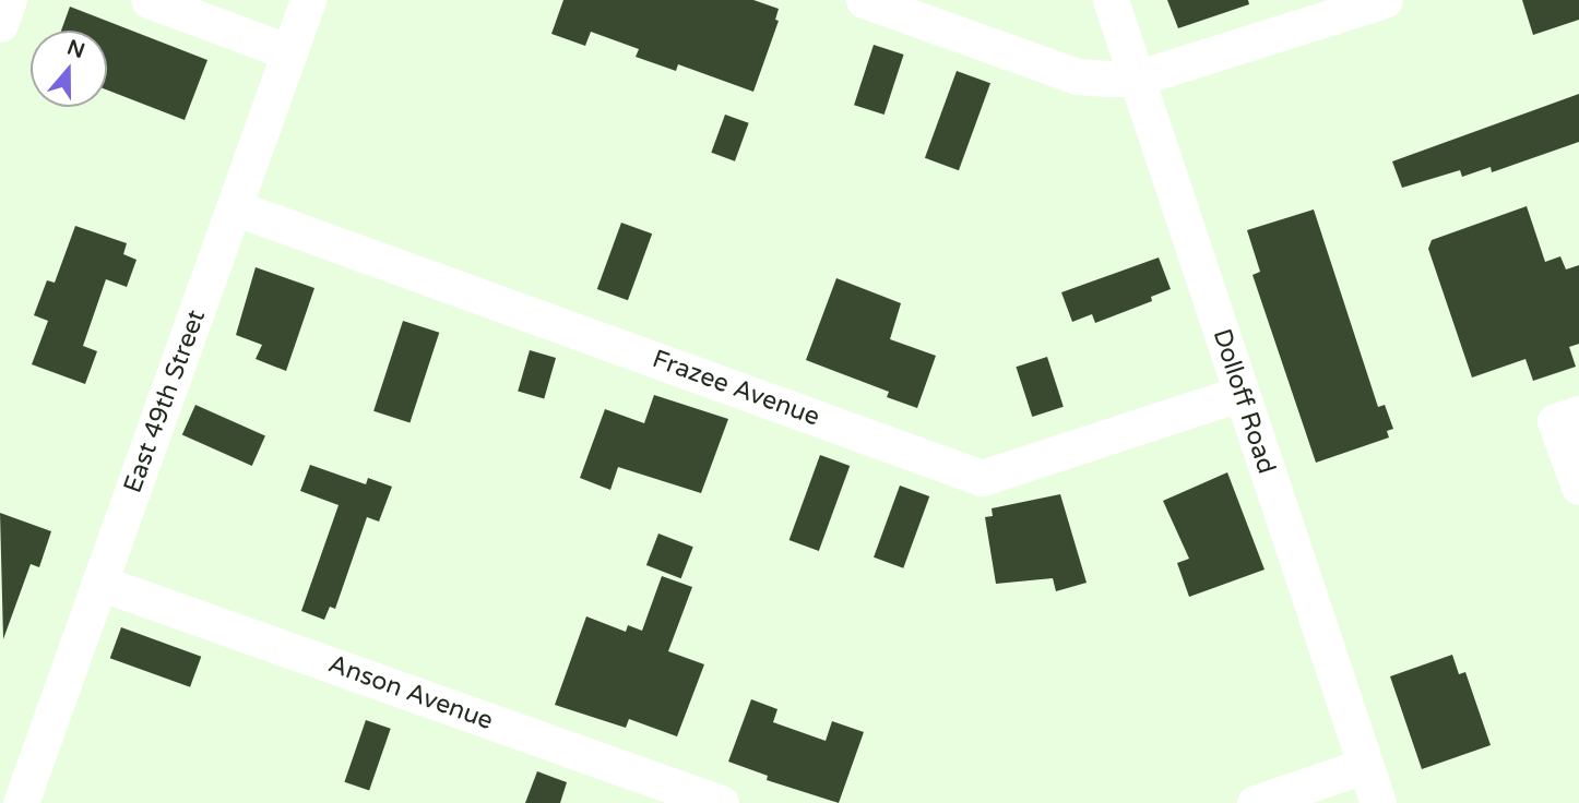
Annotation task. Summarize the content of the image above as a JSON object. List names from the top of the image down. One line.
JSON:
{"streets":{"street":["Frazee Avenue","East 49th Street","Dolloff Road","Anson Avenue"]},"crossings":[["Frazee Avenue","East 49th Street"],["Frazee Avenue","Dolloff Road"],["East 49th Street","Anson Avenue"]],"north":"top"}
